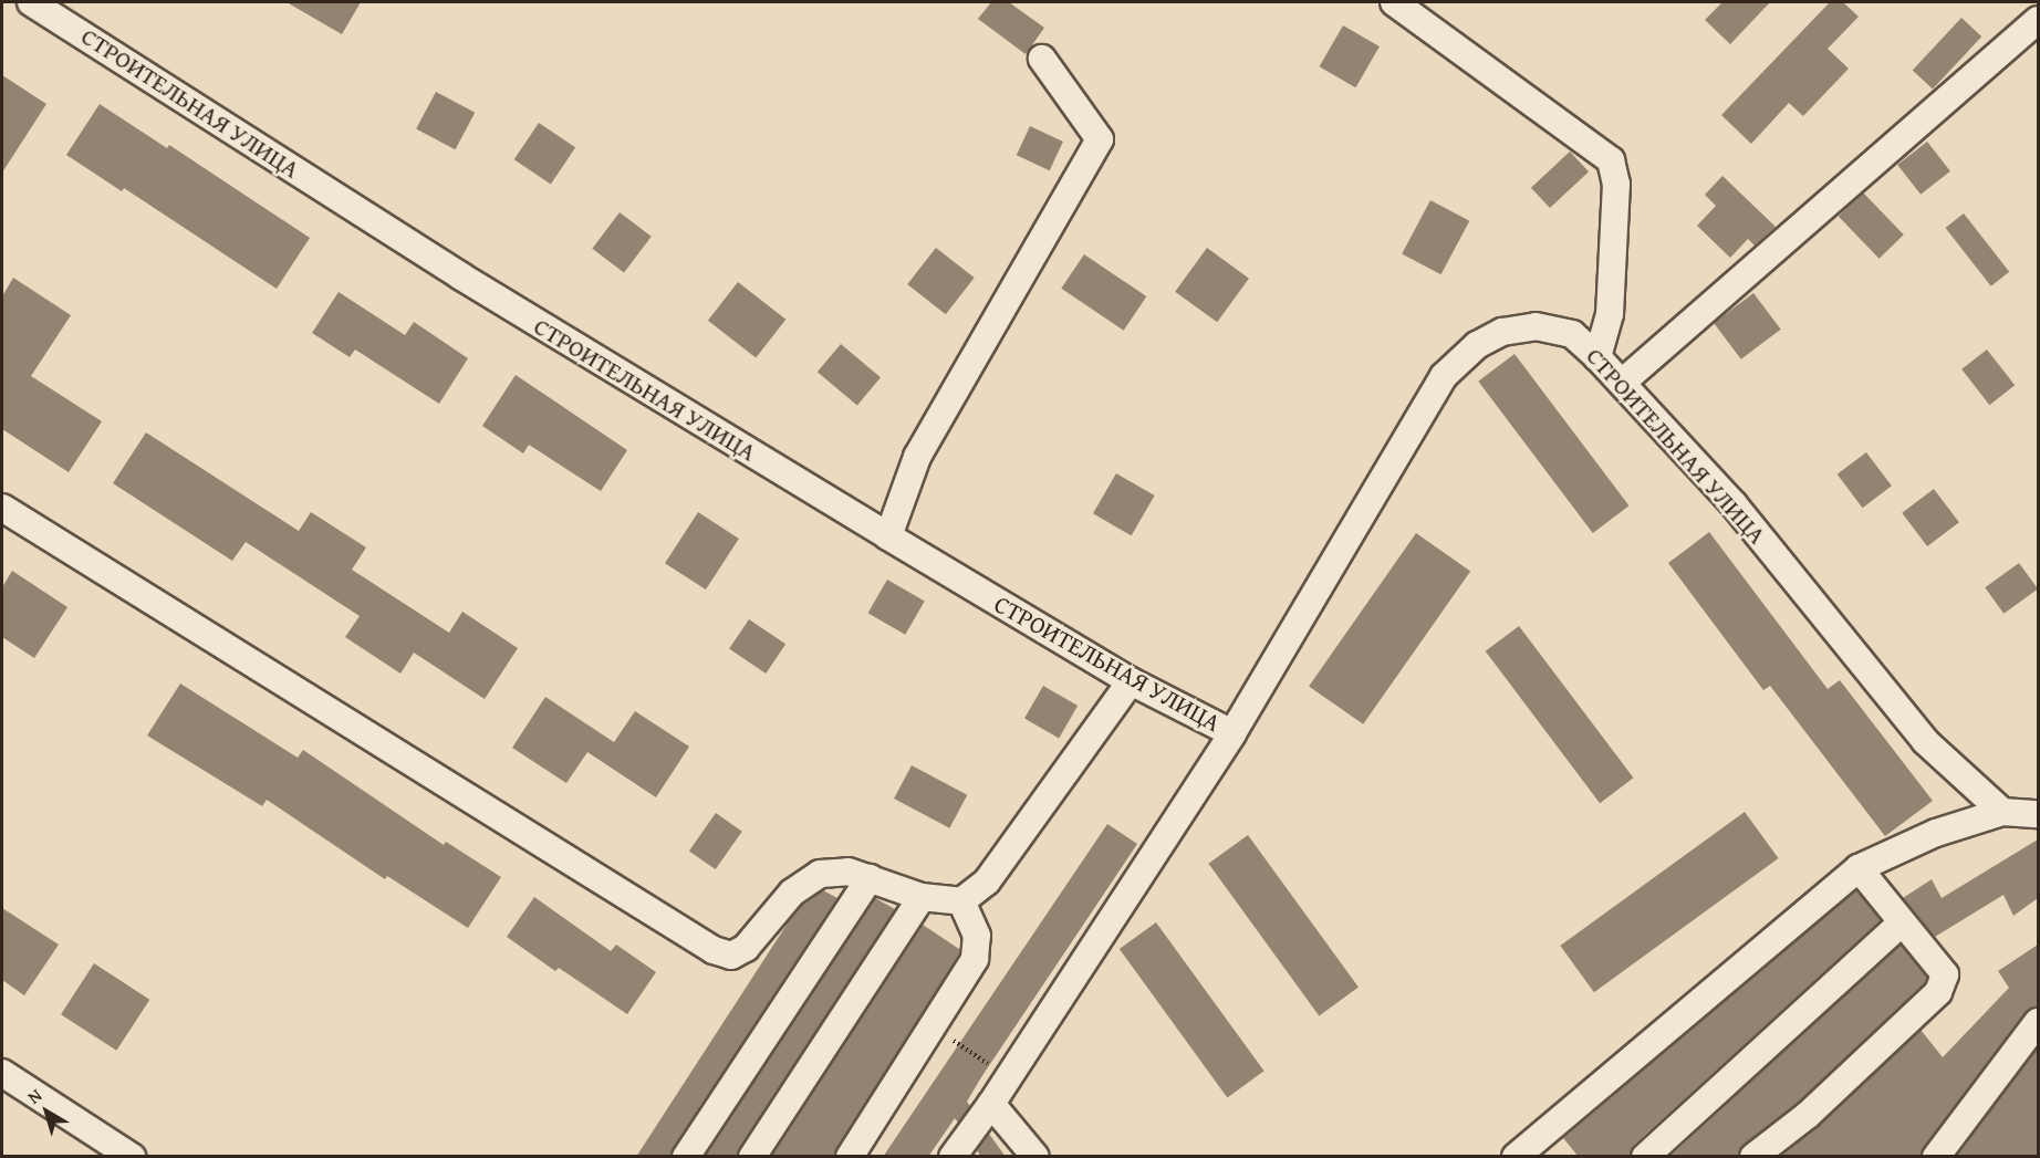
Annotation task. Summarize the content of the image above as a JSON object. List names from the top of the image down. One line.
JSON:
{"streets":{"street":["СТРОИТЕЛЬНАЯ УЛИЦА"]},"north":"top left"}
